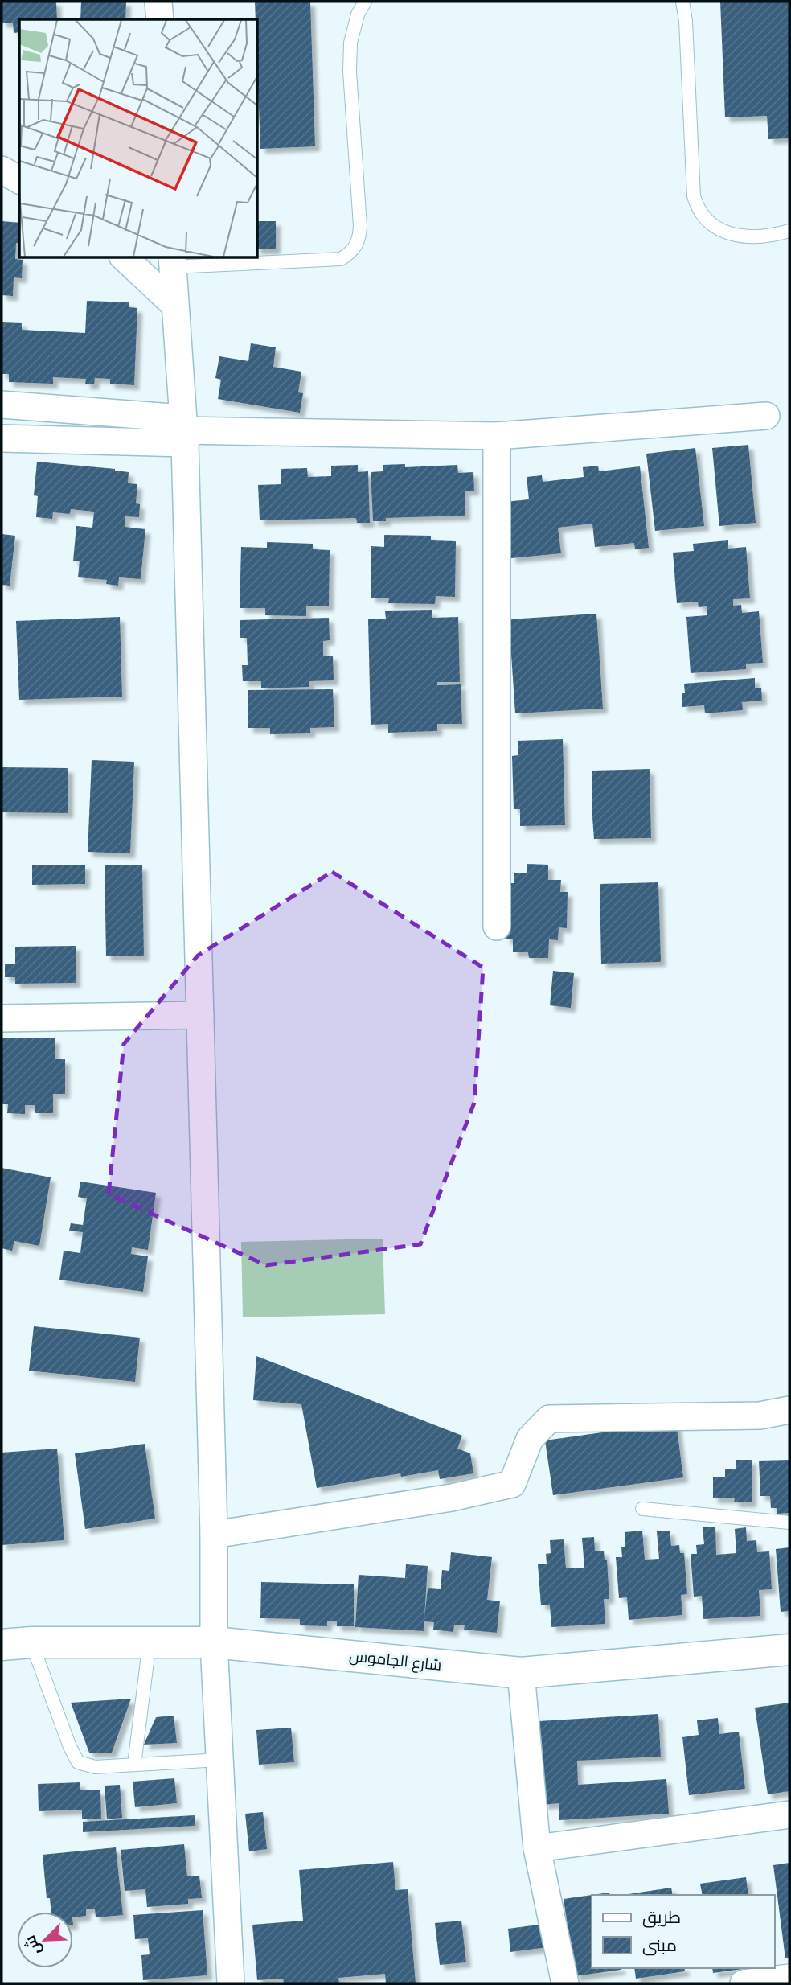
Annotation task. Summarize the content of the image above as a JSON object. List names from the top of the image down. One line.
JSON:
{"streets":{"street":["شارع الجاموس"]},"legend":["طريق","مبنى"],"north":"bottom left"}
